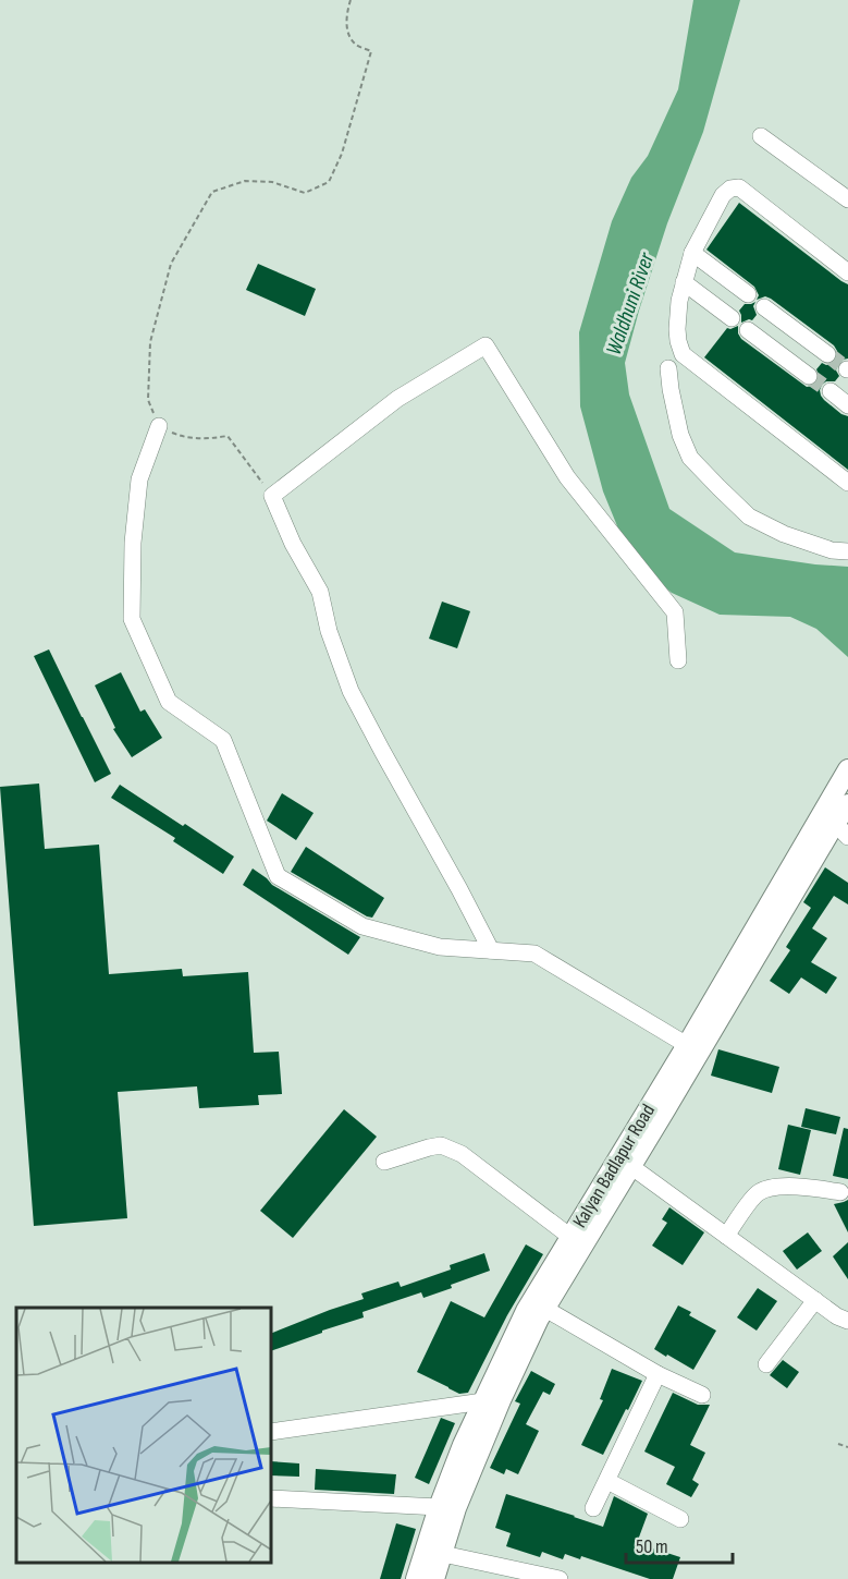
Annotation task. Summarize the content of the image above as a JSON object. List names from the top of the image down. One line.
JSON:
{"streets":{"main road":["Kalyan Badlapur Road"]},"water":["Waldhuni River"],"scale_bar":"50 m"}
